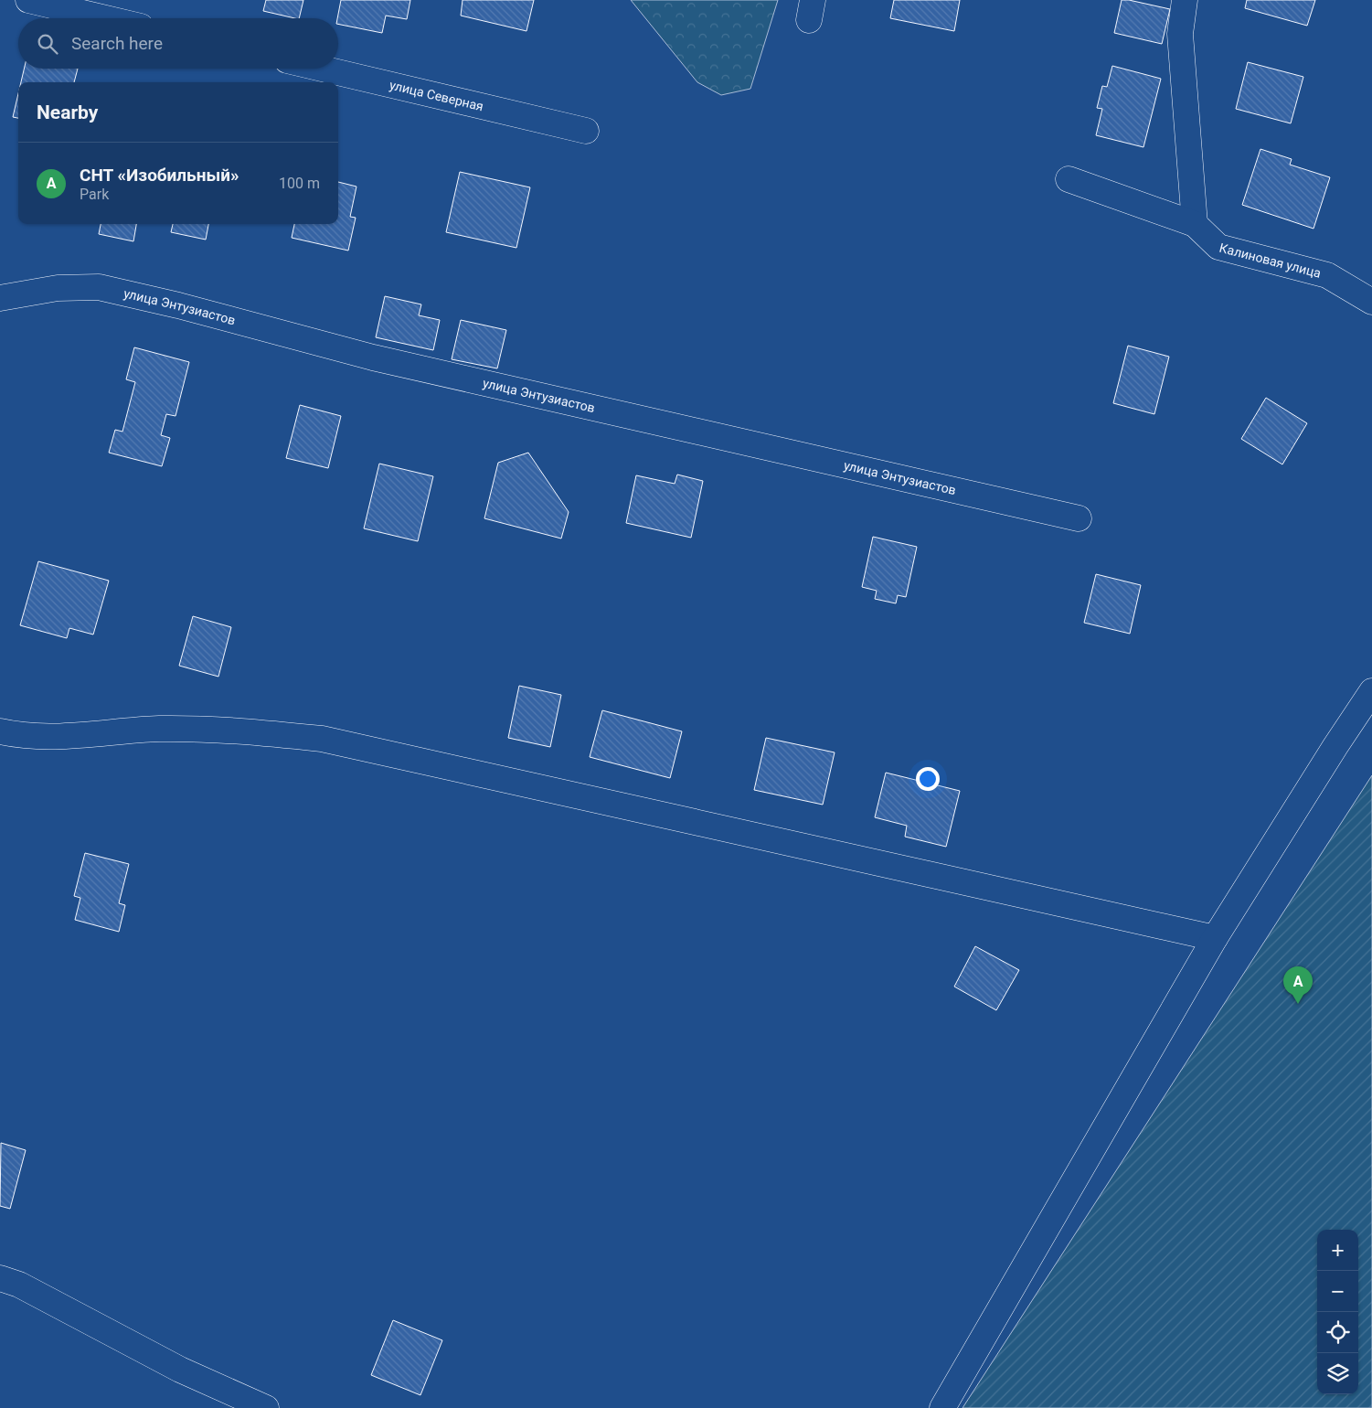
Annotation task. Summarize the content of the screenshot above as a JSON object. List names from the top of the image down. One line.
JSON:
{"streets":{"street":["улица Северная","Калиновая улица","улица Энтузиастов"]},"page":{"search":"Search here","heading":"Nearby","list":[{"mark":"A","name":"СНТ «Изобильный»","note":"Park","value":"100 m"}],"pins":"A","map_buttons":["+","−"]}}
